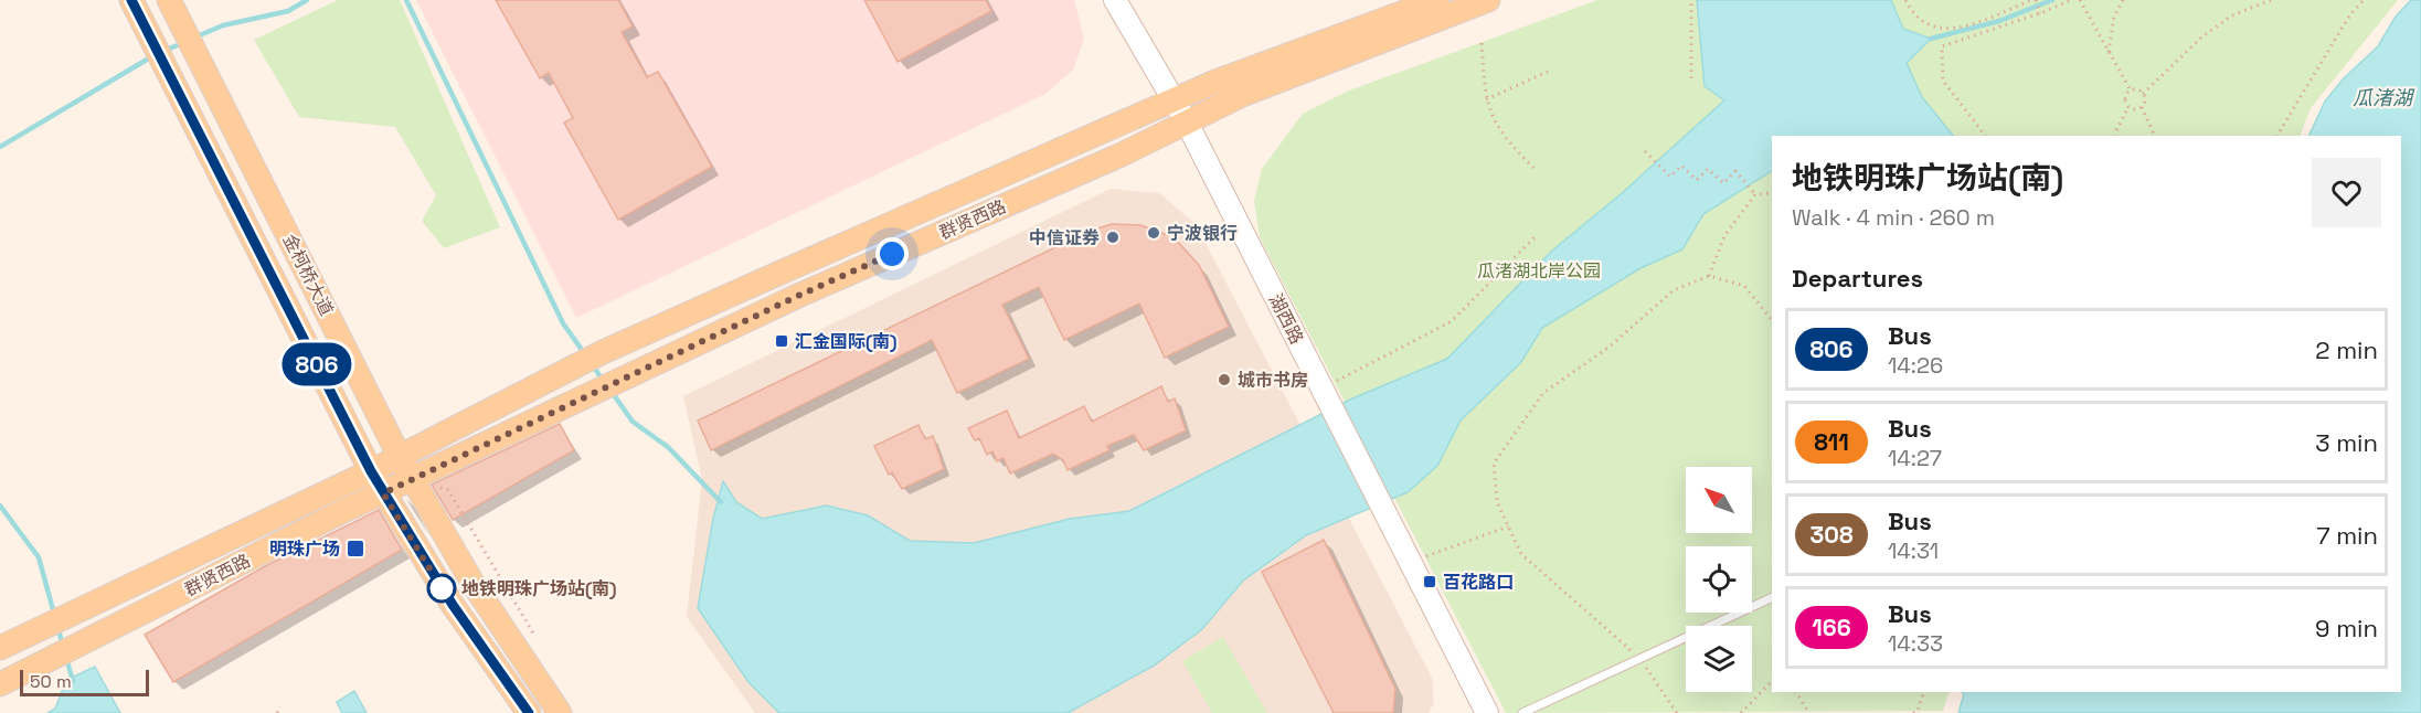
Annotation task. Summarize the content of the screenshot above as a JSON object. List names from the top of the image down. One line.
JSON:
{"streets":{"main road":["群贤西路","金柯桥大道"],"street":["湖西路"]},"crossings":[["群贤西路","金柯桥大道"],["群贤西路","湖西路"]],"water":["瓜渚湖"],"parks":["瓜渚湖北岸公园"],"places":{"other":["宁波银行","中信证券","城市书房","地铁明珠广场站(南)"],"transit":["汇金国际(南)","明珠广场","百花路口"]},"lines":["bus line 806"],"scale_bar":"50 m","north":"top left","page":{"on_map":"806","heading":[["地铁明珠广场站(南)","Walk · 4 min · 260 m"],"Departures"],"list":[{"mark":"806","name":"Bus","note":"14:26","value":"2 min"},{"mark":"811","name":"Bus","note":"14:27","value":"3 min"},{"mark":"308","name":"Bus","note":"14:31","value":"7 min"},{"mark":"166","name":"Bus","note":"14:33","value":"9 min"}],"scale":"50 m"}}
